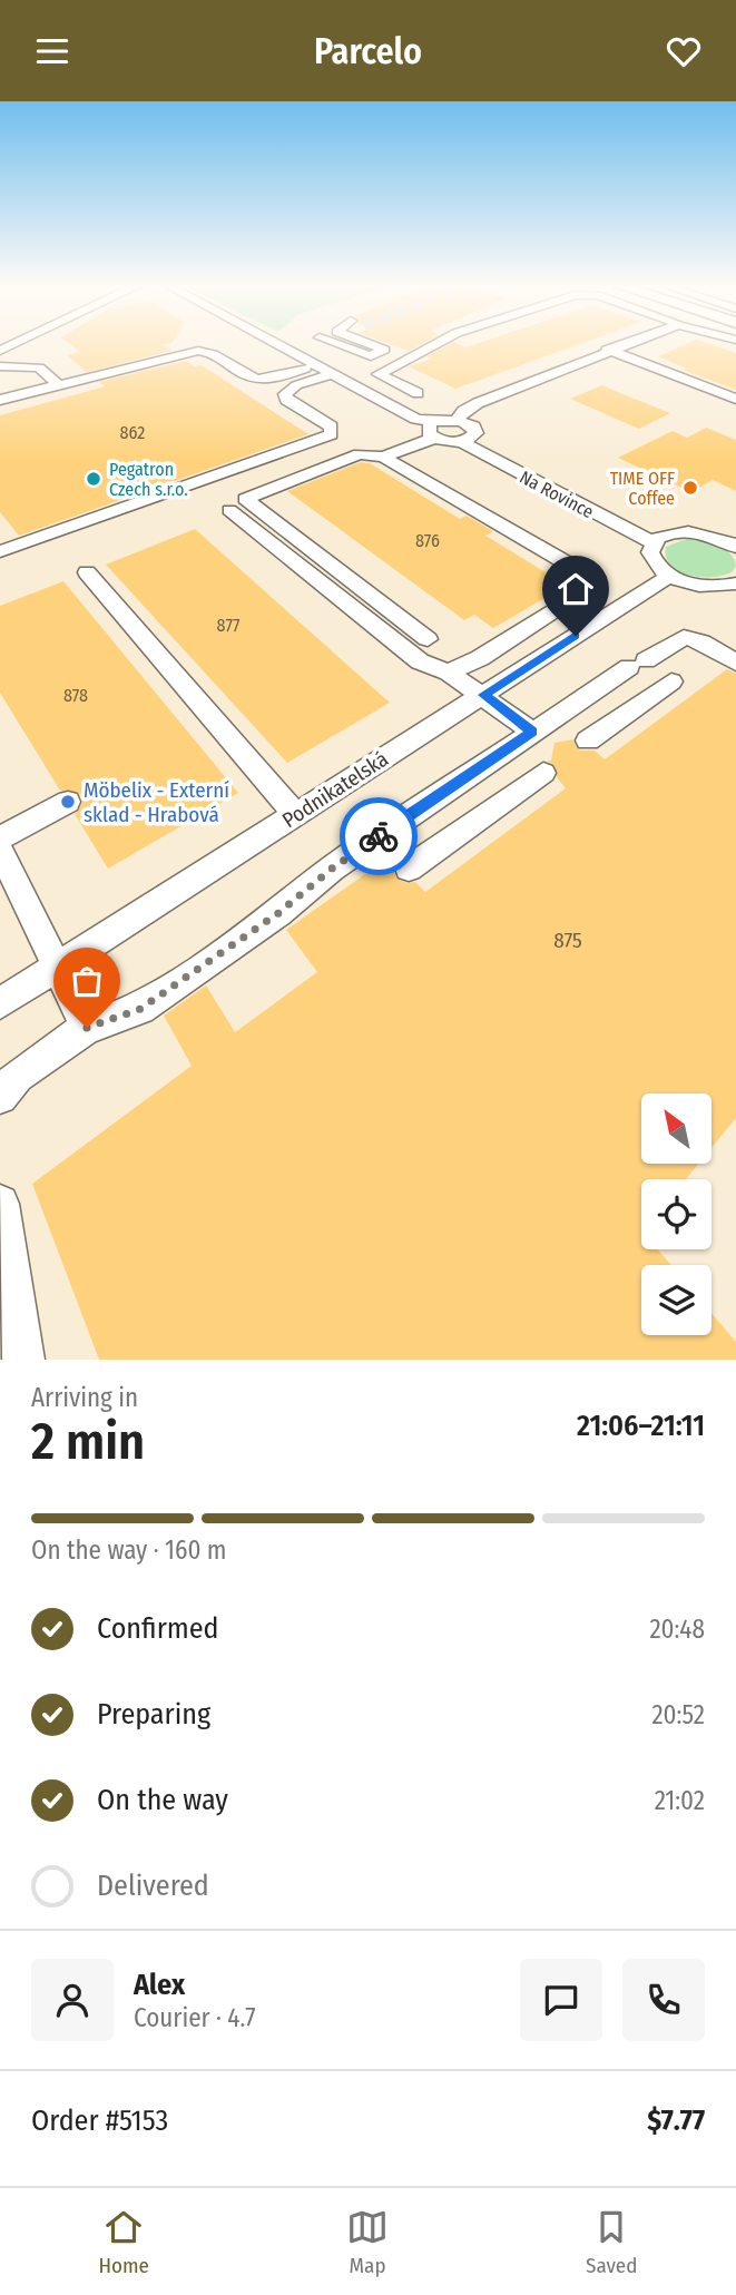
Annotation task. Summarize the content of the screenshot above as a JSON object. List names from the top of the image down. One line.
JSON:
{"streets":{"street":["Na Rovince","Podnikatelská"]},"places":["Pegatron Czech s.r.o.","TIME OFF Coffee","Möbelix - Externí sklad - Hrabová"],"house_numbers":["862","876","877","878","875"],"north":"top left","page":{"header":"Parcelo","heading":["2 min","Arriving in","21:06–21:11"],"panel":["Alex","Courier · 4.7","Order #5153","$7.77"],"bar":"On the way · 160 m","list":[["Confirmed","20:48"],["Preparing","20:52"],["On the way","21:02"],"Delivered"],"tabs":["Home","Map","Saved"]}}
